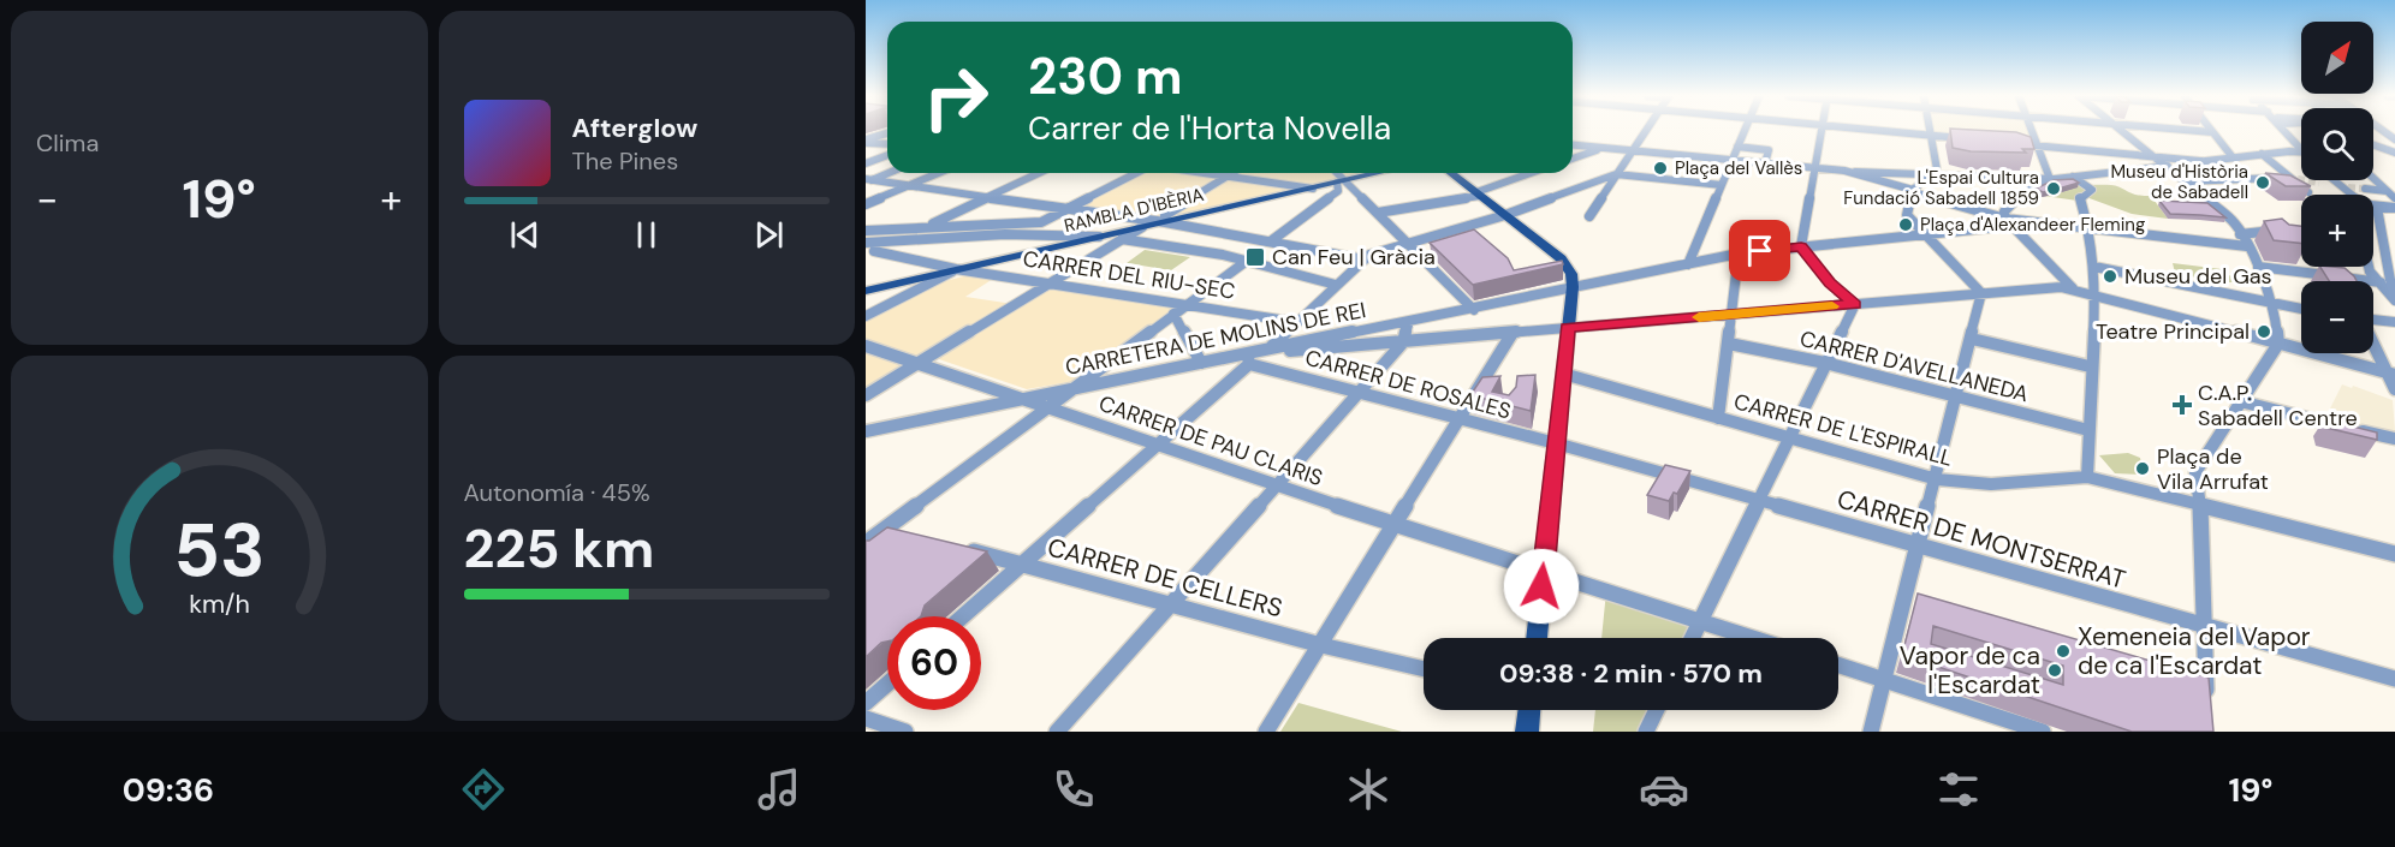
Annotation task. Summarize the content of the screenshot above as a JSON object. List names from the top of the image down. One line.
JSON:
{"streets":{"main road":["RAMBLA D'IBÈRIA"],"street":["CARRER DEL RIU-SEC","CARRETERA DE MOLINS DE REI","CARRER D'AVELLANEDA","CARRER DE ROSALES","CARRER DE L'ESPIRALL","CARRER DE PAU CLARIS","CARRER DE MONTSERRAT","CARRER DE CELLERS"]},"crossings":[["RAMBLA D'IBÈRIA","CARRER DEL RIU-SEC"],["CARRETERA DE MOLINS DE REI","CARRER DE ROSALES"],["CARRETERA DE MOLINS DE REI","CARRER DE PAU CLARIS"],["CARRER DE ROSALES","CARRER DE MONTSERRAT"]],"places":{"other":["Plaça del Vallès","Museu d'Història de Sabadell","L'Espai Cultura Fundació Sabadell 1859","Plaça d'Alexandeer Fleming","Museu del Gas","Teatre Principal","Plaça de Vila Arrufat","Xemeneia del Vapor de ca l'Escardat","Vapor de ca l'Escardat"],"transit":["Can Feu | Gràcia"],"health":["C.A.P. Sabadell Centre"]},"north":"top right","page":{"tile":["Clima",["Autonomía · 45%","225 km"]],"map_buttons":["+","−"],"turn":["230 m","Carrer de l'Horta Novella"],"song":["Afterglow","The Pines"],"heat":["−","19°","+"],"limit":"60","trip":"09:38 · 2 min · 570 m","tabs":["09:36","19°"],"gauge":["53","km/h"]}}
